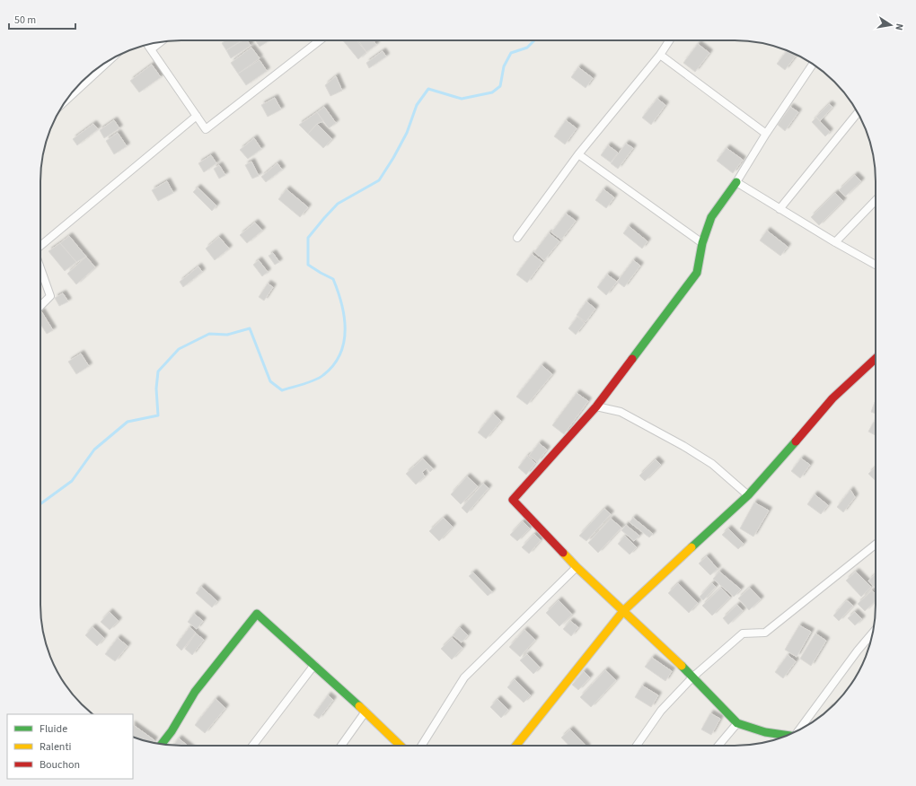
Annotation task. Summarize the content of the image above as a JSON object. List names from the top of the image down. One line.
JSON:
{"legend":["Fluide","Ralenti","Bouchon"],"scale_bar":"50 m","north":"right"}
